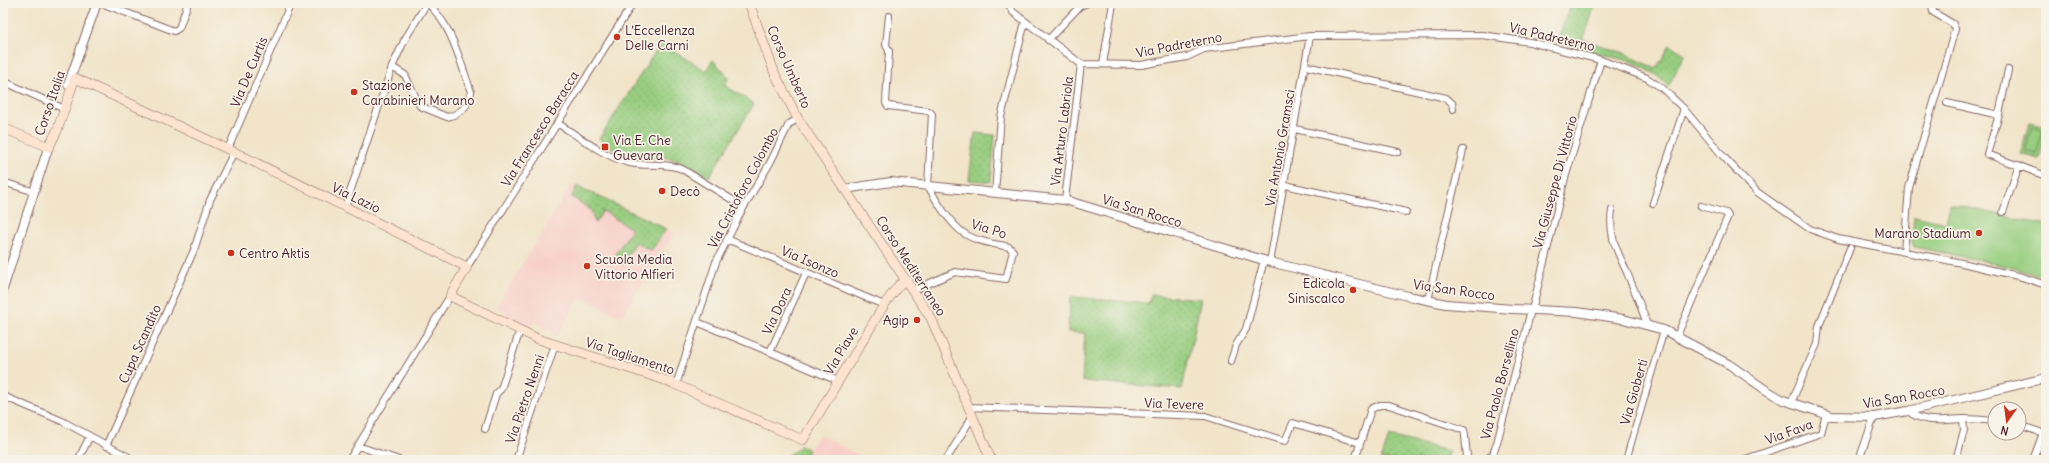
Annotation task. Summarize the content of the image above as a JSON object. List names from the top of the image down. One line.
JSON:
{"streets":{"main road":["Corso Umberto","Corso Italia","Via Lazio","Corso Mediterraneo","Via Piave","Via Tagliamento"],"street":["Via Padreterno","Via De Curtis","Via Francesco Baracca","Via Arturo Labriola","Via Antonio Gramsci","Via Giuseppe Di Vittorio","Via Cristoforo Colombo","Via San Rocco","Via Po","Via Isonzo","Via Dora","Cupa Scandito","Via Paolo Borsellino","Via Gioberti","Via Pietro Nenni","Via Tevere","Via Fava"]},"crossings":[["Via Padreterno","Via Arturo Labriola"],["Via Padreterno","Via Antonio Gramsci"],["Via Padreterno","Via Giuseppe Di Vittorio"],["Corso Umberto","Via Cristoforo Colombo"],["Corso Umberto","Corso Mediterraneo"],["Via De Curtis","Via Lazio"],["Via De Curtis","Cupa Scandito"],["Corso Italia","Via Lazio"],["Via Francesco Baracca","Via Lazio"],["Via Arturo Labriola","Via San Rocco"],["Via Antonio Gramsci","Via San Rocco"],["Via Giuseppe Di Vittorio","Via San Rocco"],["Via Giuseppe Di Vittorio","Via Paolo Borsellino"],["Via Cristoforo Colombo","Via Isonzo"],["Via Cristoforo Colombo","Corso Mediterraneo"],["Via Cristoforo Colombo","Via Dora"],["Via Cristoforo Colombo","Via Tagliamento"],["Via Lazio","Cupa Scandito"],["Via San Rocco","Via Po"],["Via San Rocco","Corso Mediterraneo"],["Via San Rocco","Via Paolo Borsellino"],["Via San Rocco","Via Gioberti"],["Via San Rocco","Via Fava"],["Via Po","Corso Mediterraneo"],["Via Isonzo","Via Dora"],["Via Isonzo","Via Piave"],["Corso Mediterraneo","Via Piave"],["Corso Mediterraneo","Via Tevere"],["Via Piave","Via Tagliamento"],["Via Tagliamento","Via Pietro Nenni"]],"places":{"other":["L’Eccellenza Delle Carni","Stazione Carabinieri Marano","Decò","Marano Stadium","Centro Aktis","Scuola Media Vittorio Alfieri","Edicola Siniscalco","Agip"],"transit":["Via E. Che Guevara"]},"north":"bottom"}
